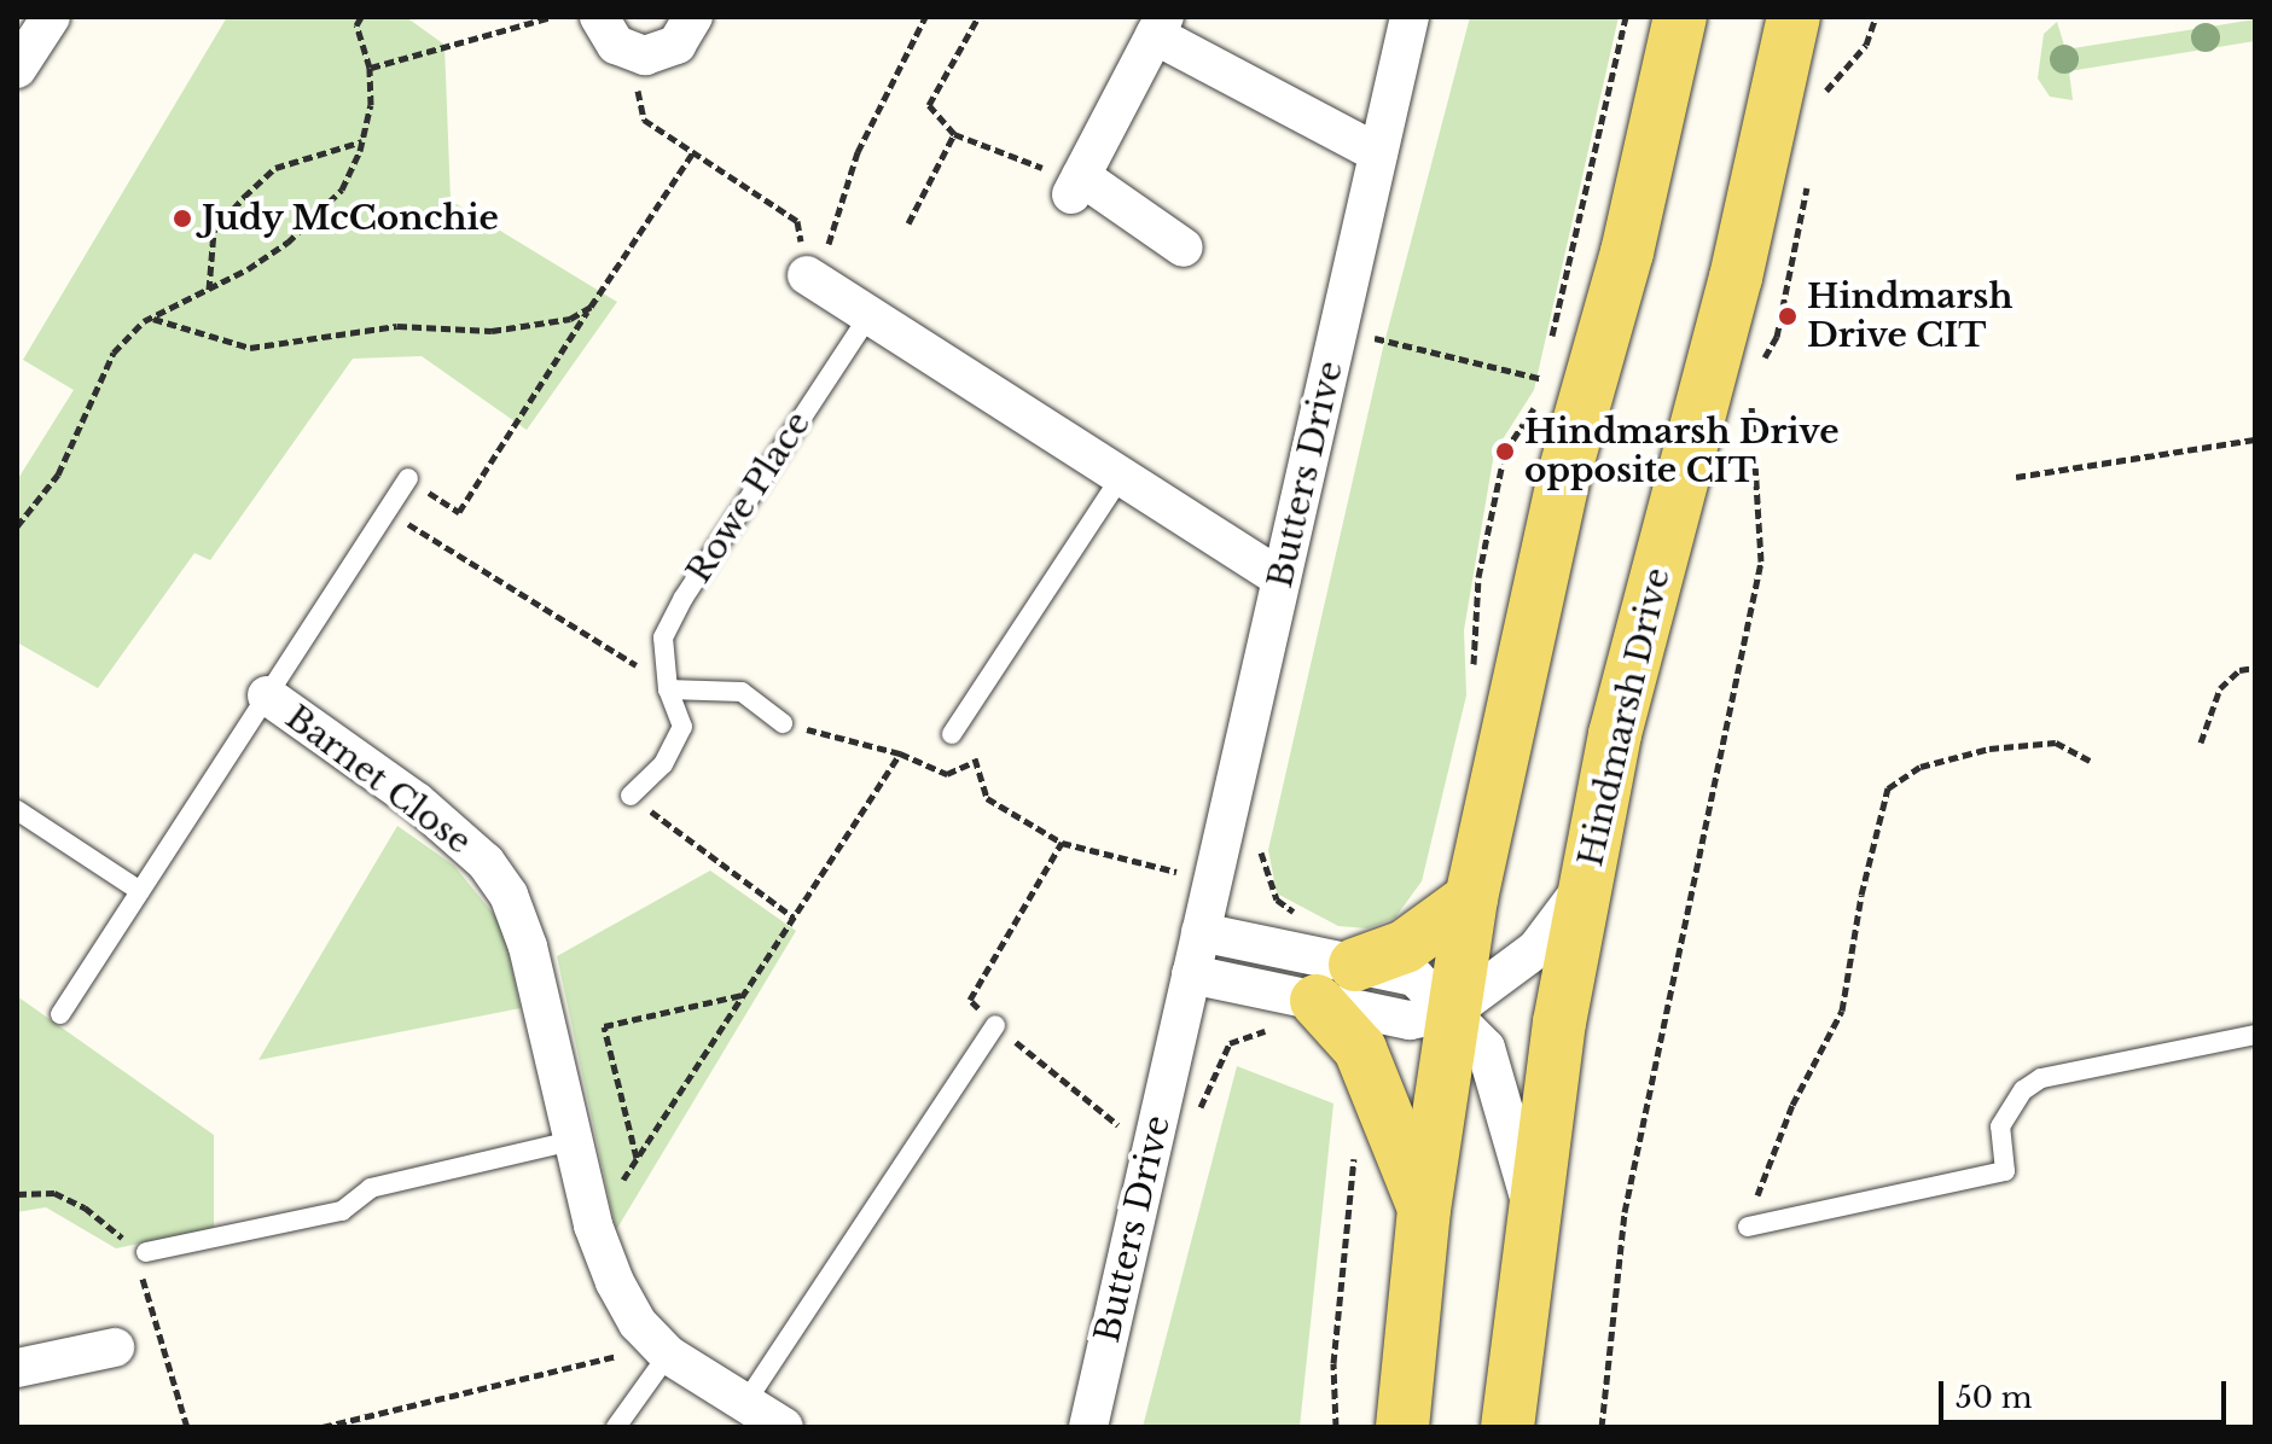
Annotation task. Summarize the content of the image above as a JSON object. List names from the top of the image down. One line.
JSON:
{"streets":{"main road":["Hindmarsh Drive"],"street":["Butters Drive","Barnet Close"],"lane":["Rowe Place"]},"places":["Judy McConchie","Hindmarsh Drive CIT","Hindmarsh Drive opposite CIT"],"scale_bar":"50 m"}
